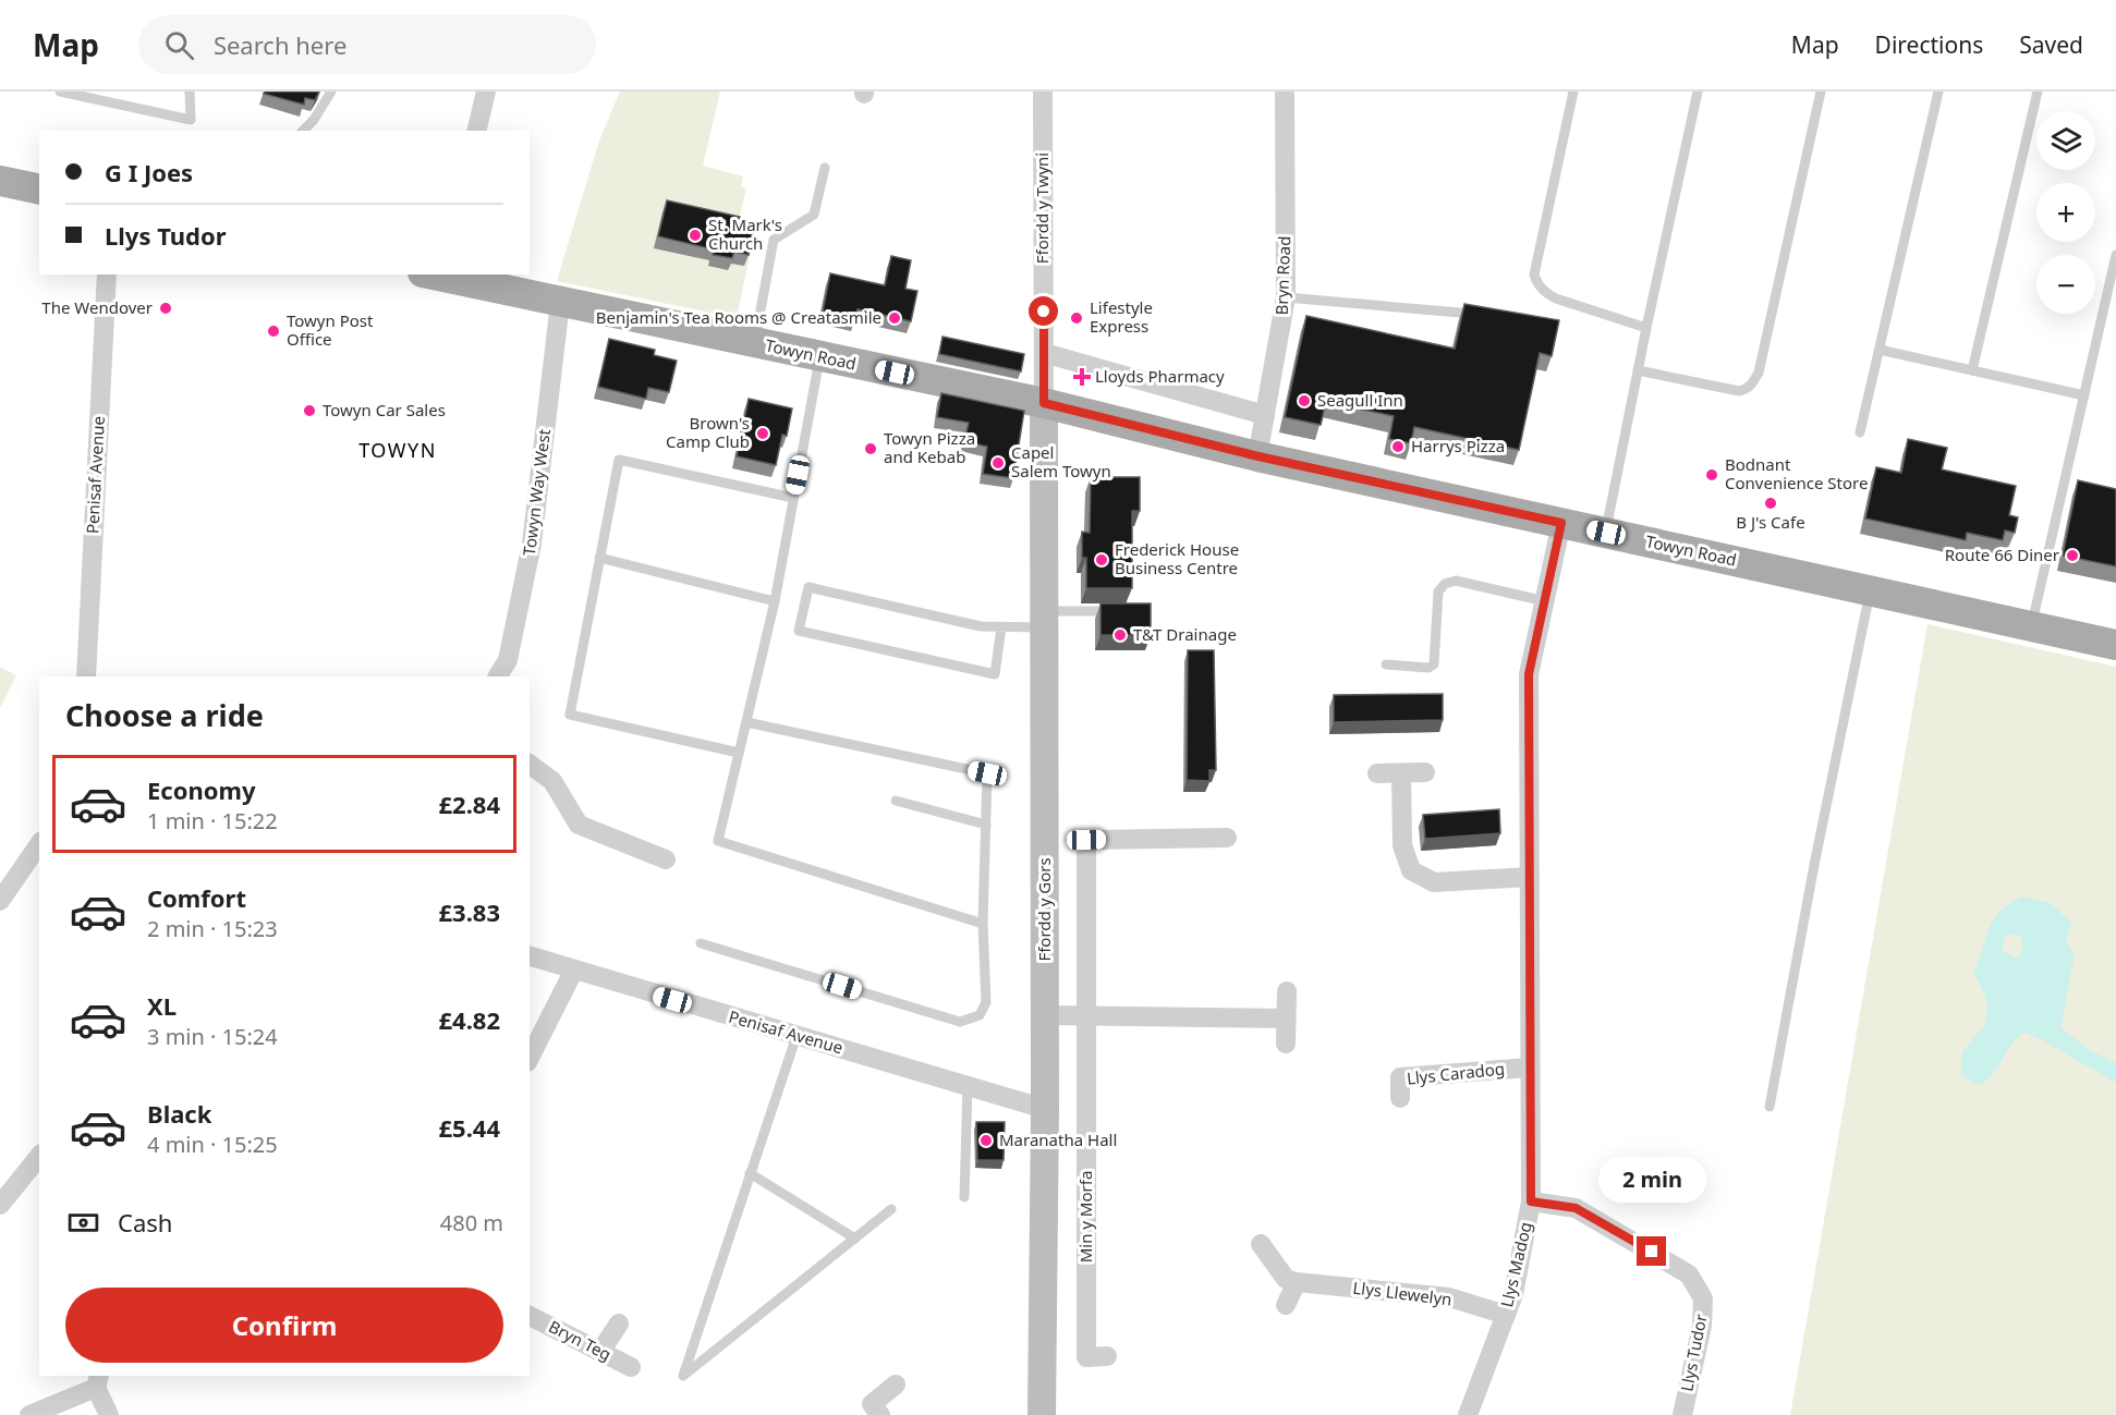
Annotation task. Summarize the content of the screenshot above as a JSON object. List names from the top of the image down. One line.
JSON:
{"streets":{"main road":["Towyn Road"],"street":["Ffordd y Twyni","Bryn Road","Penisaf Avenue","Towyn Way West","Ffordd y Gors","Llys Caradog","Min y Morfa","Llys Madog","Llys Llewelyn","Bryn Teg","Llys Tudor"]},"crossings":[["Ffordd y Twyni","Towyn Road"],["Ffordd y Twyni","Ffordd y Gors"],["Bryn Road","Towyn Road"],["Towyn Road","Towyn Way West"],["Towyn Road","Ffordd y Gors"],["Towyn Road","Llys Madog"],["Penisaf Avenue","Ffordd y Gors"],["Llys Caradog","Llys Madog"],["Llys Madog","Llys Llewelyn"],["Llys Madog","Llys Tudor"]],"districts":["TOWYN"],"places":{"other":["St. Mark's Church","The Wendover","Benjamin's Tea Rooms @ Creatasmile","Lifestyle Express","Towyn Post Office","Seagull Inn","Towyn Car Sales","Brown's Camp Club","Harrys Pizza","Towyn Pizza and Kebab","Capel Salem Towyn","Bodnant Convenience Store","B J's Cafe","Route 66 Diner","Frederick House Business Centre","T&T Drainage","Maranatha Hall"],"health":["Lloyds Pharmacy"]},"page":{"header":"Map","search":"Search here","nav":["Map","Directions","Saved"],"map_buttons":["+","−"],"banner":["G I Joes","Llys Tudor"],"heading":"Choose a ride","list":[{"name":"Economy","note":"1 min · 15:22","value":"£2.84"},{"name":"Comfort","note":"2 min · 15:23","value":"£3.83"},{"name":"XL","note":"3 min · 15:24","value":"£4.82"},{"name":"Black","note":"4 min · 15:25","value":"£5.44"}],"bubble":"2 min","pay":["Cash","480 m"],"buttons":"Confirm"}}
